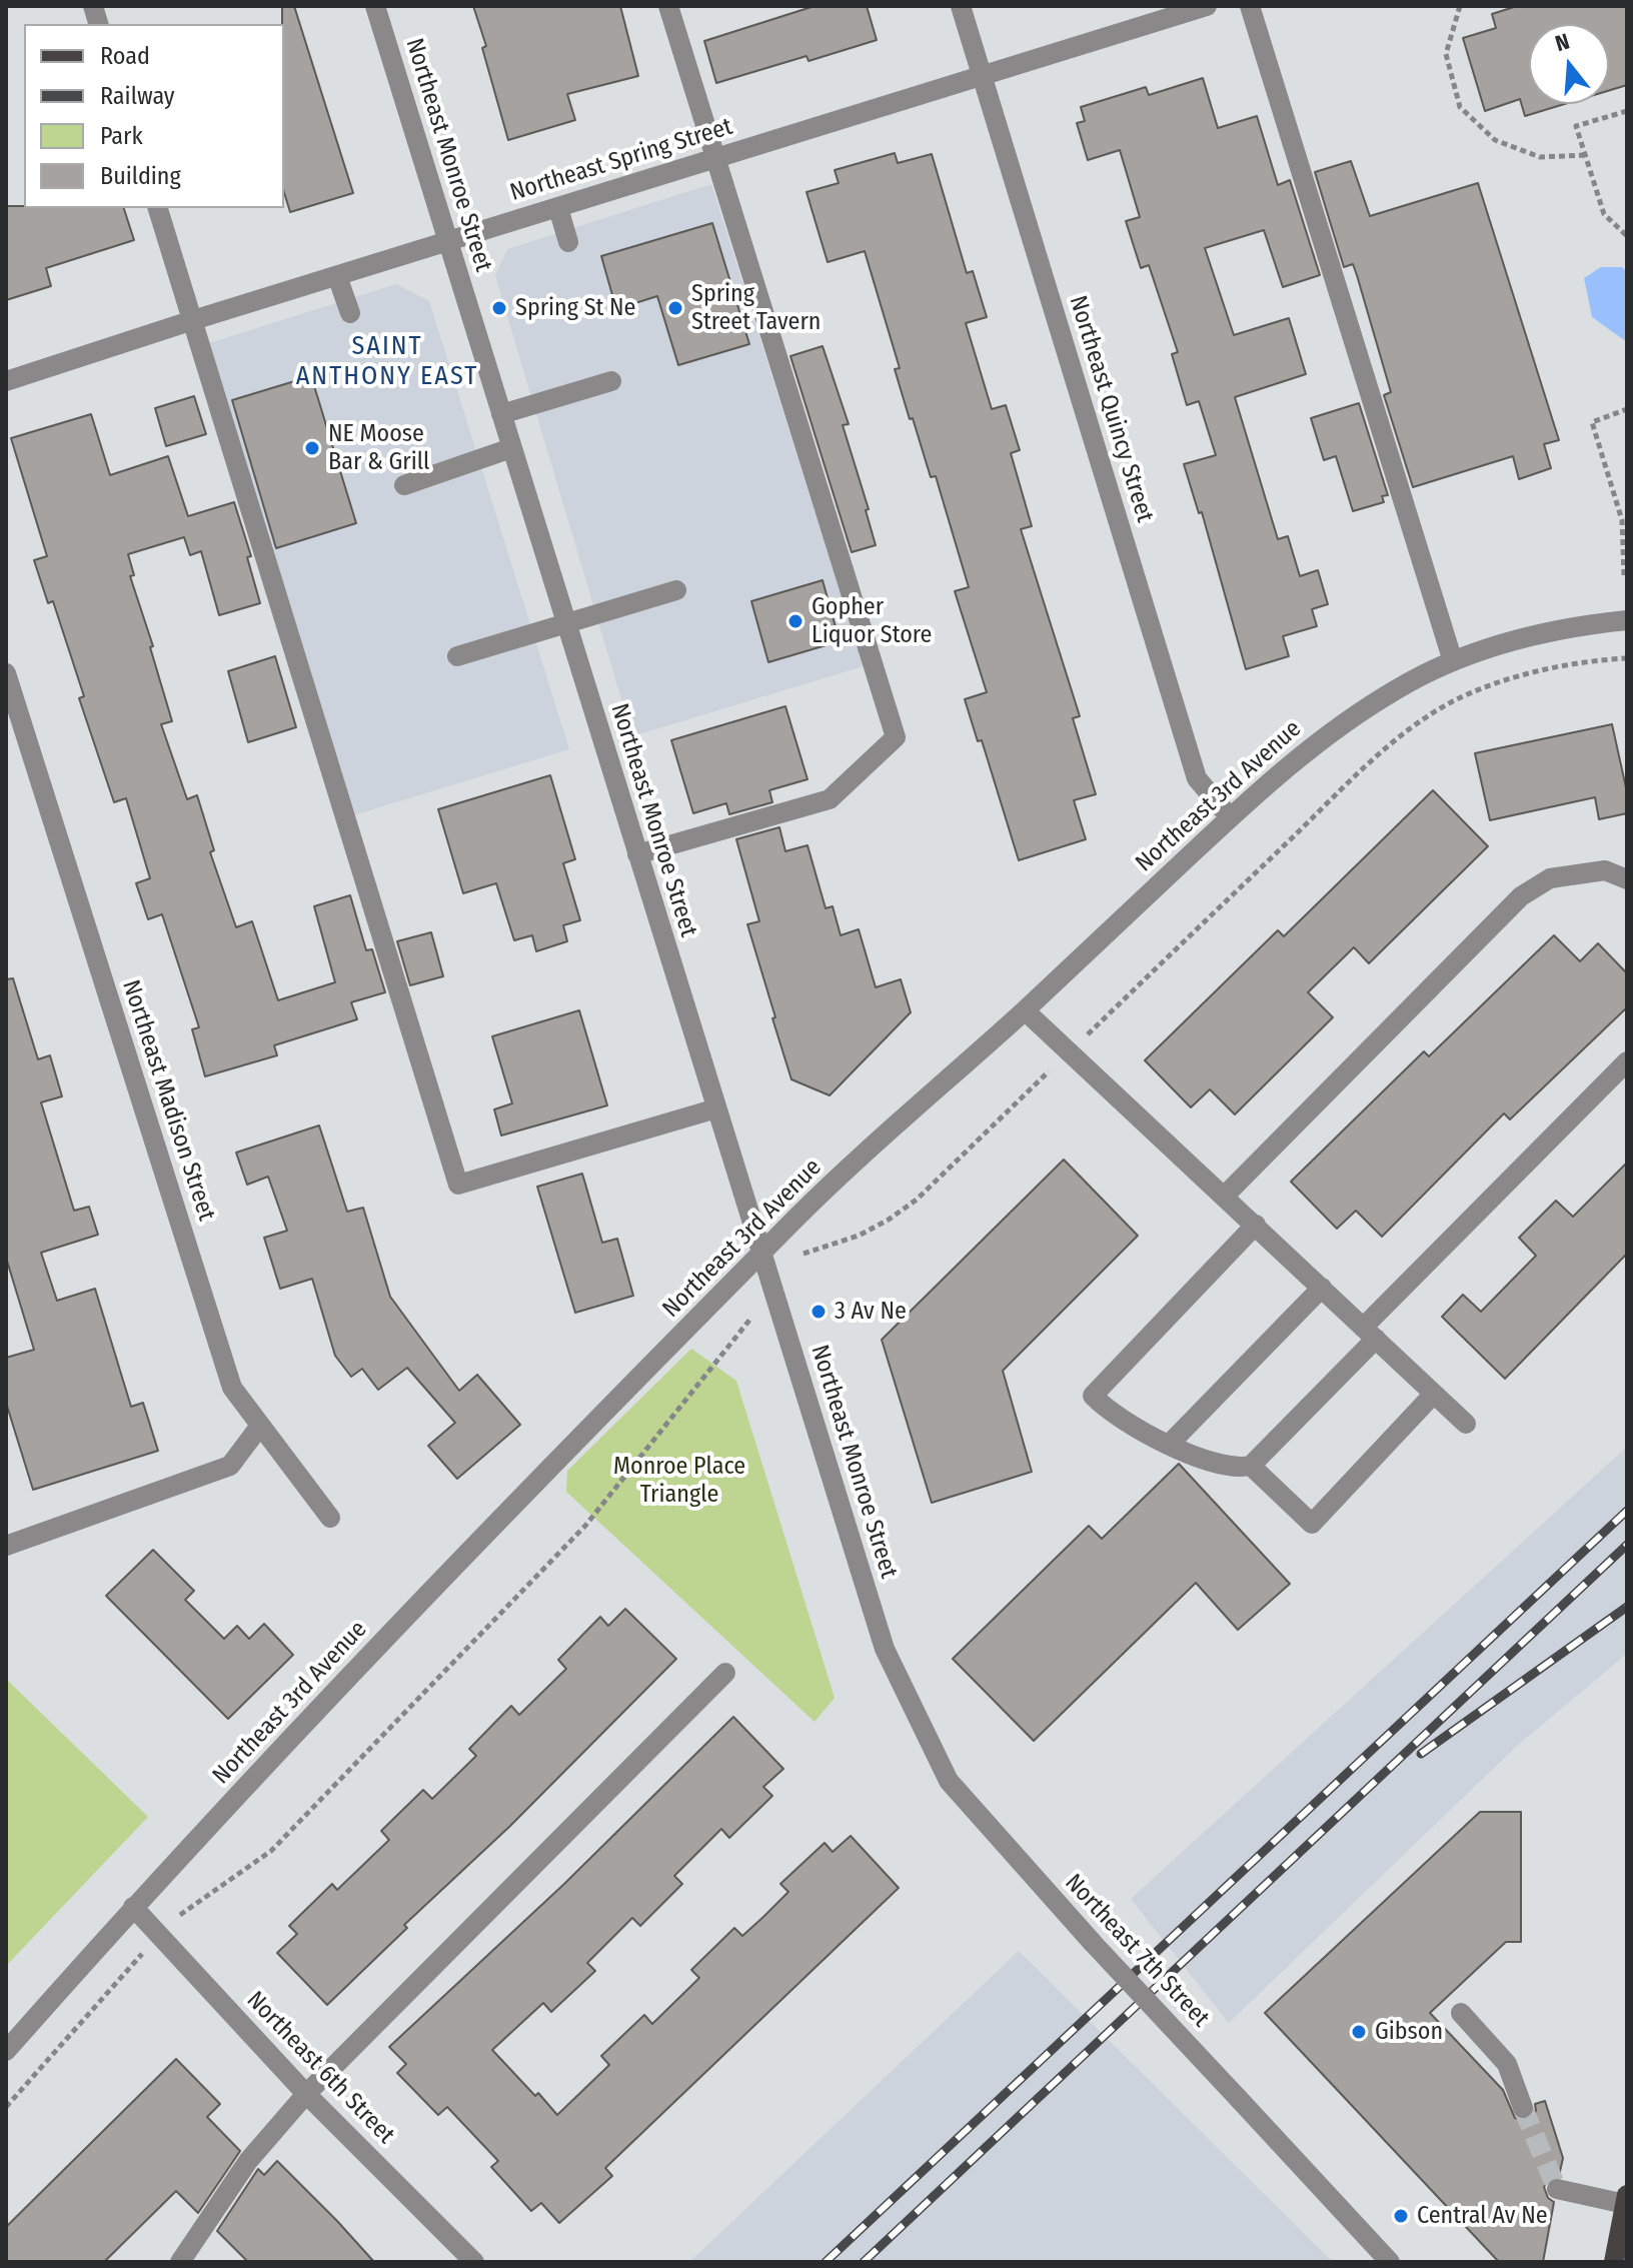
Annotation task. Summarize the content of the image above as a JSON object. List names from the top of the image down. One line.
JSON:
{"streets":{"street":["Northeast Monroe Street","Northeast Spring Street","Northeast Quincy Street","Northeast 3rd Avenue","Northeast Madison Street","Northeast 7th Street","Northeast 6th Street"]},"crossings":[["Northeast Monroe Street","Northeast Spring Street"],["Northeast Monroe Street","Northeast 3rd Avenue"],["Northeast Monroe Street","Northeast 7th Street"],["Northeast Spring Street","Northeast Quincy Street"],["Northeast Quincy Street","Northeast 3rd Avenue"],["Northeast 3rd Avenue","Northeast 6th Street"]],"districts":["SAINT ANTHONY EAST"],"parks":["Monroe Place Triangle"],"places":["Spring St Ne","Spring Street Tavern","NE Moose Bar & Grill","Gopher Liquor Store","3 Av Ne","Gibson","Central Av Ne"],"legend":["Road","Railway","Park","Building"],"north":"top"}
